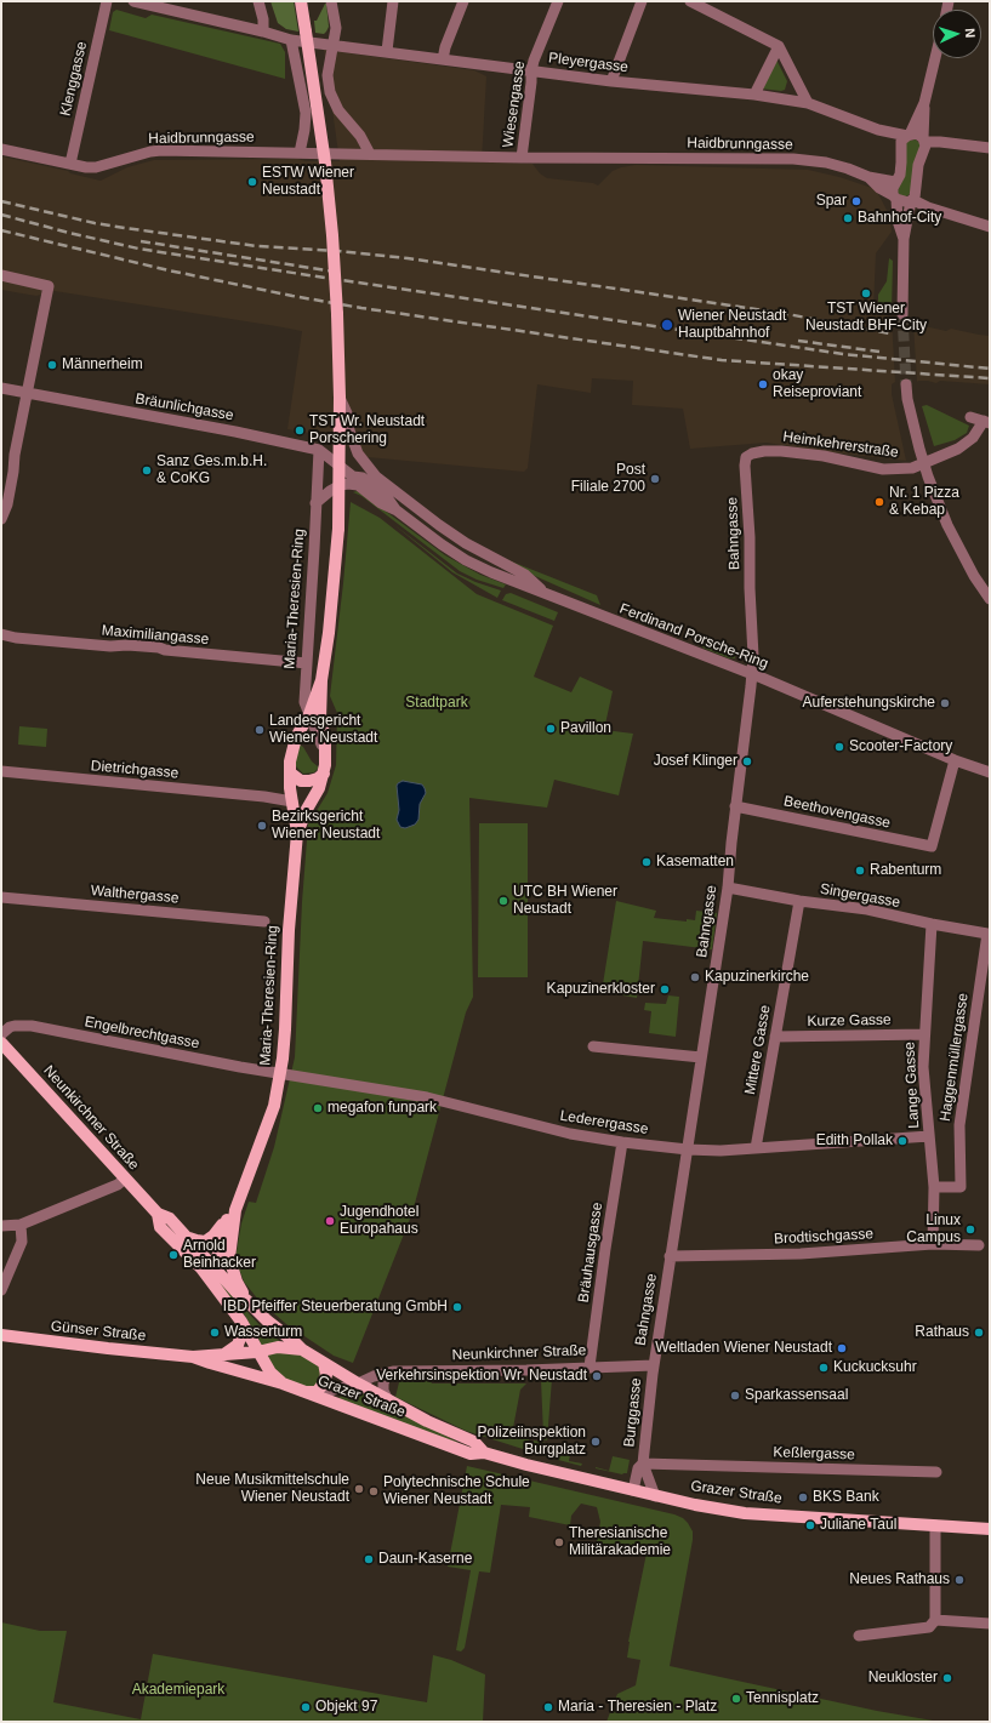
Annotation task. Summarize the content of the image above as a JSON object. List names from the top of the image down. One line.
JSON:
{"streets":{"main road":["Maria-Theresien-Ring","Neunkirchner Straße","Günser Straße","Grazer Straße"],"street":["Pleyergasse","Klenggasse","Wiesengasse","Haidbrunngasse","Bräunlichgasse","Heimkehrerstraße","Bahngasse","Maximiliangasse","Ferdinand Porsche-Ring","Dietrichgasse","Beethovengasse","Walthergasse","Singergasse","Kurze Gasse","Engelbrechtgasse","Mittere Gasse","Haggenmüllergasse","Lange Gasse","Lederergasse","Brodtischgasse","Bräuhausgasse","Burggasse","Keßlergasse"]},"crossings":[["Pleyergasse","Wiesengasse"],["Klenggasse","Haidbrunngasse"],["Wiesengasse","Haidbrunngasse"],["Bräunlichgasse","Maria-Theresien-Ring"],["Bräunlichgasse","Ferdinand Porsche-Ring"],["Heimkehrerstraße","Bahngasse"],["Bahngasse","Ferdinand Porsche-Ring"],["Bahngasse","Beethovengasse"],["Bahngasse","Singergasse"],["Bahngasse","Neunkirchner Straße"],["Bahngasse","Lederergasse"],["Bahngasse","Brodtischgasse"],["Bahngasse","Burggasse"],["Maria-Theresien-Ring","Maximiliangasse"],["Maria-Theresien-Ring","Engelbrechtgasse"],["Maria-Theresien-Ring","Lederergasse"],["Ferdinand Porsche-Ring","Beethovengasse"],["Singergasse","Mittere Gasse"],["Singergasse","Haggenmüllergasse"],["Singergasse","Lange Gasse"],["Kurze Gasse","Mittere Gasse"],["Kurze Gasse","Lange Gasse"],["Engelbrechtgasse","Lederergasse"],["Mittere Gasse","Lederergasse"],["Haggenmüllergasse","Lange Gasse"],["Lange Gasse","Lederergasse"],["Lange Gasse","Brodtischgasse"],["Neunkirchner Straße","Bräuhausgasse"],["Neunkirchner Straße","Grazer Straße"],["Neunkirchner Straße","Burggasse"],["Lederergasse","Bräuhausgasse"],["Günser Straße","Grazer Straße"],["Grazer Straße","Burggasse"],["Burggasse","Keßlergasse"]],"parks":["Stadtpark","Akademiepark"],"places":["ESTW Wiener Neustadt","Spar","Bahnhof-City","TST Wiener Neustadt BHF-City","Wiener Neustadt Hauptbahnhof","Männerheim","okay Reiseproviant","TST Wr. Neustadt Porschering","Sanz Ges.m.b.H. & CoKG","Post Filiale 2700","Nr. 1 Pizza & Kebap","Auferstehungskirche","Pavillon","Landesgericht Wiener Neustadt","Scooter-Factory","Josef Klinger","Bezirksgericht Wiener Neustadt","Kasematten","Rabenturm","UTC BH Wiener Neustadt","Kapuzinerkirche","Kapuzinerkloster","megafon funpark","Edith Pollak","Jugendhotel Europahaus","Linux Campus","Arnold Beinhacker","IBD Pfeiffer Steuerberatung GmbH","Wasserturm","Rathaus","Weltladen Wiener Neustadt","Kuckucksuhr","Verkehrsinspektion Wr. Neustadt","Sparkassensaal","Polizeiinspektion Burgplatz","Neue Musikmittelschule Wiener Neustadt","Polytechnische Schule Wiener Neustadt","BKS Bank","Juliane Taul","Theresianische Militärakademie","Daun-Kaserne","Neues Rathaus","Neukloster","Tennisplatz","Objekt 97","Maria - Theresien - Platz"],"north":"right"}
